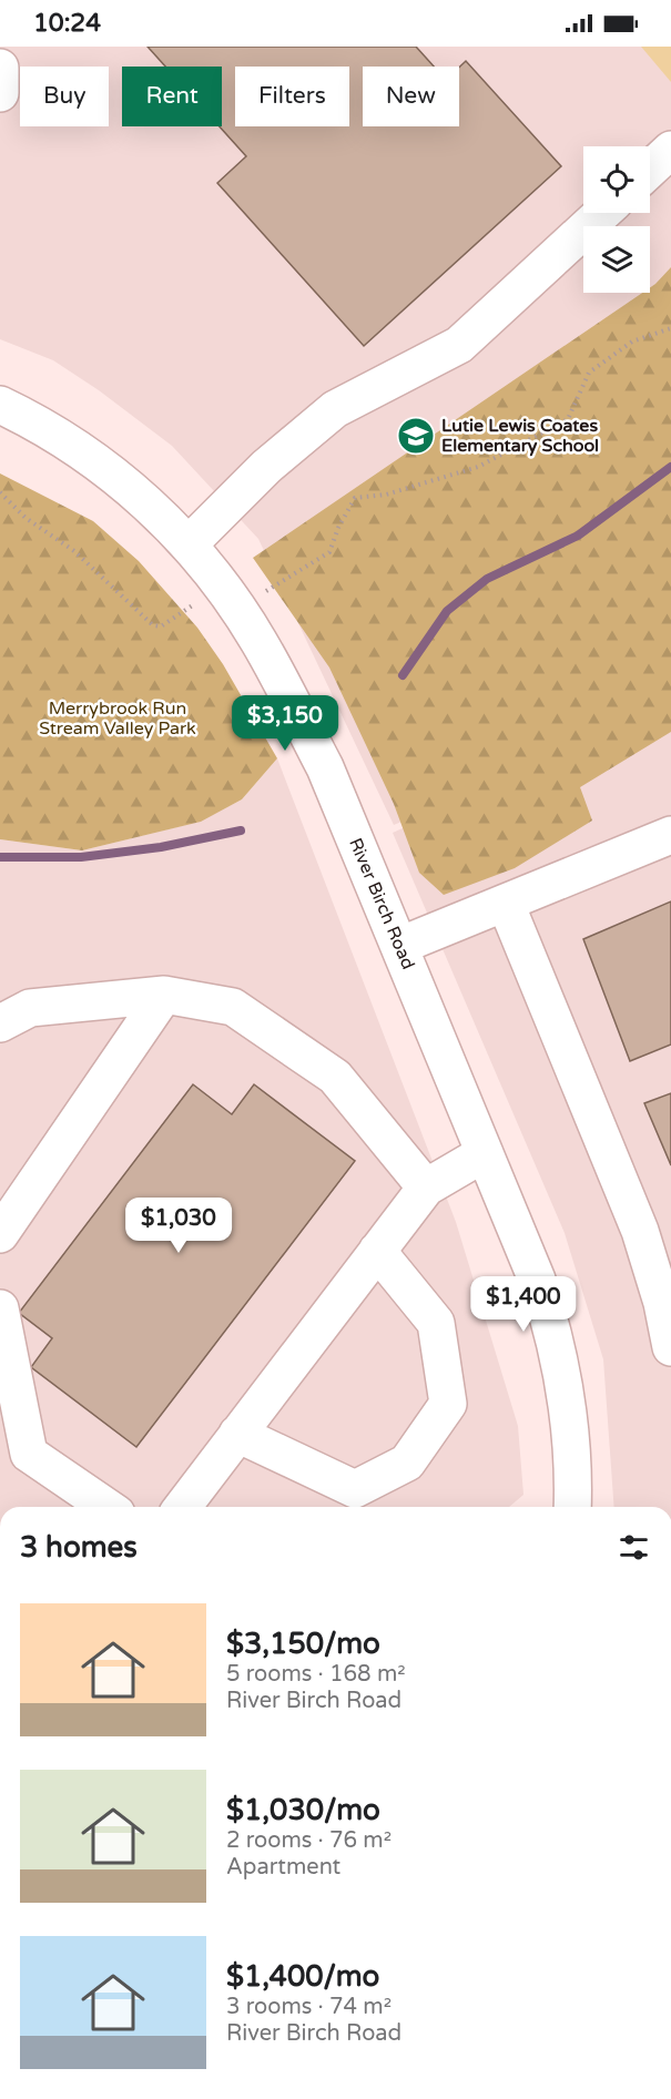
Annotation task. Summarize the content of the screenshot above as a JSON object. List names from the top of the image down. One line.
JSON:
{"streets":{"street":["River Birch Road"]},"parks":["Merrybrook Run Stream Valley Park"],"places":{"school or university":["Lutie Lewis Coates Elementary School"]},"page":{"status":"10:24","chip":["Buy","Rent","Filters","New"],"price":["$3,150","$1,030","$1,400"],"heading":"3 homes","list":[{"name":"$3,150/mo","note":"5 rooms · 168 m² · River Birch Road"},{"name":"$1,030/mo","note":"2 rooms · 76 m² · Apartment"},{"name":"$1,400/mo","note":"3 rooms · 74 m² · River Birch Road"}]}}
